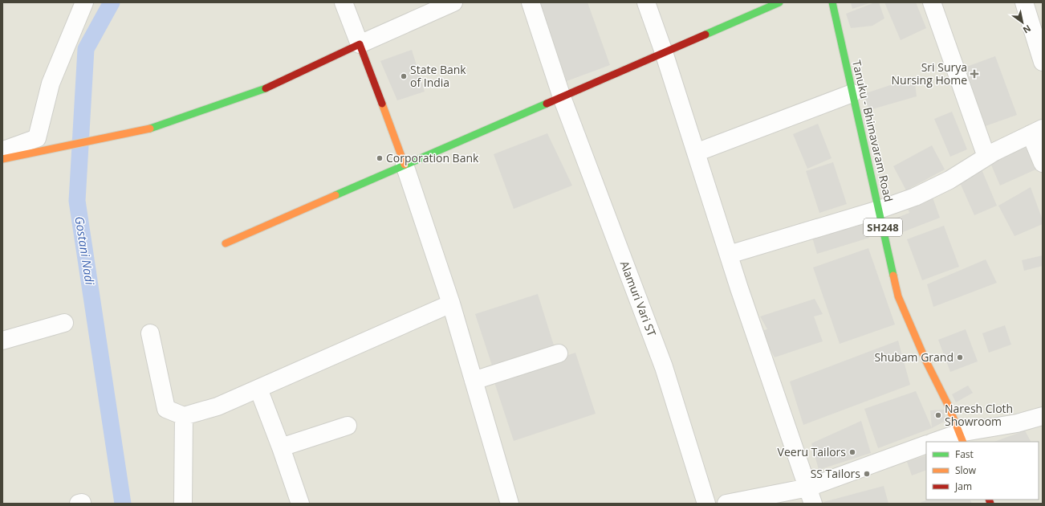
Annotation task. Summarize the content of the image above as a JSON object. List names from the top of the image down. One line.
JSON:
{"streets":{"street":["Tanuku - Bhimavaram Road","SH248","Alamuri Vari ST"]},"water":["Gostani Nadi"],"places":{"health":["Sri Surya Nursing Home"],"other":["State Bank of India","Corporation Bank","Shubam Grand","Naresh Cloth Showroom","Veeru Tailors","SS Tailors"]},"legend":["Fast","Slow","Jam"],"north":"bottom right"}
